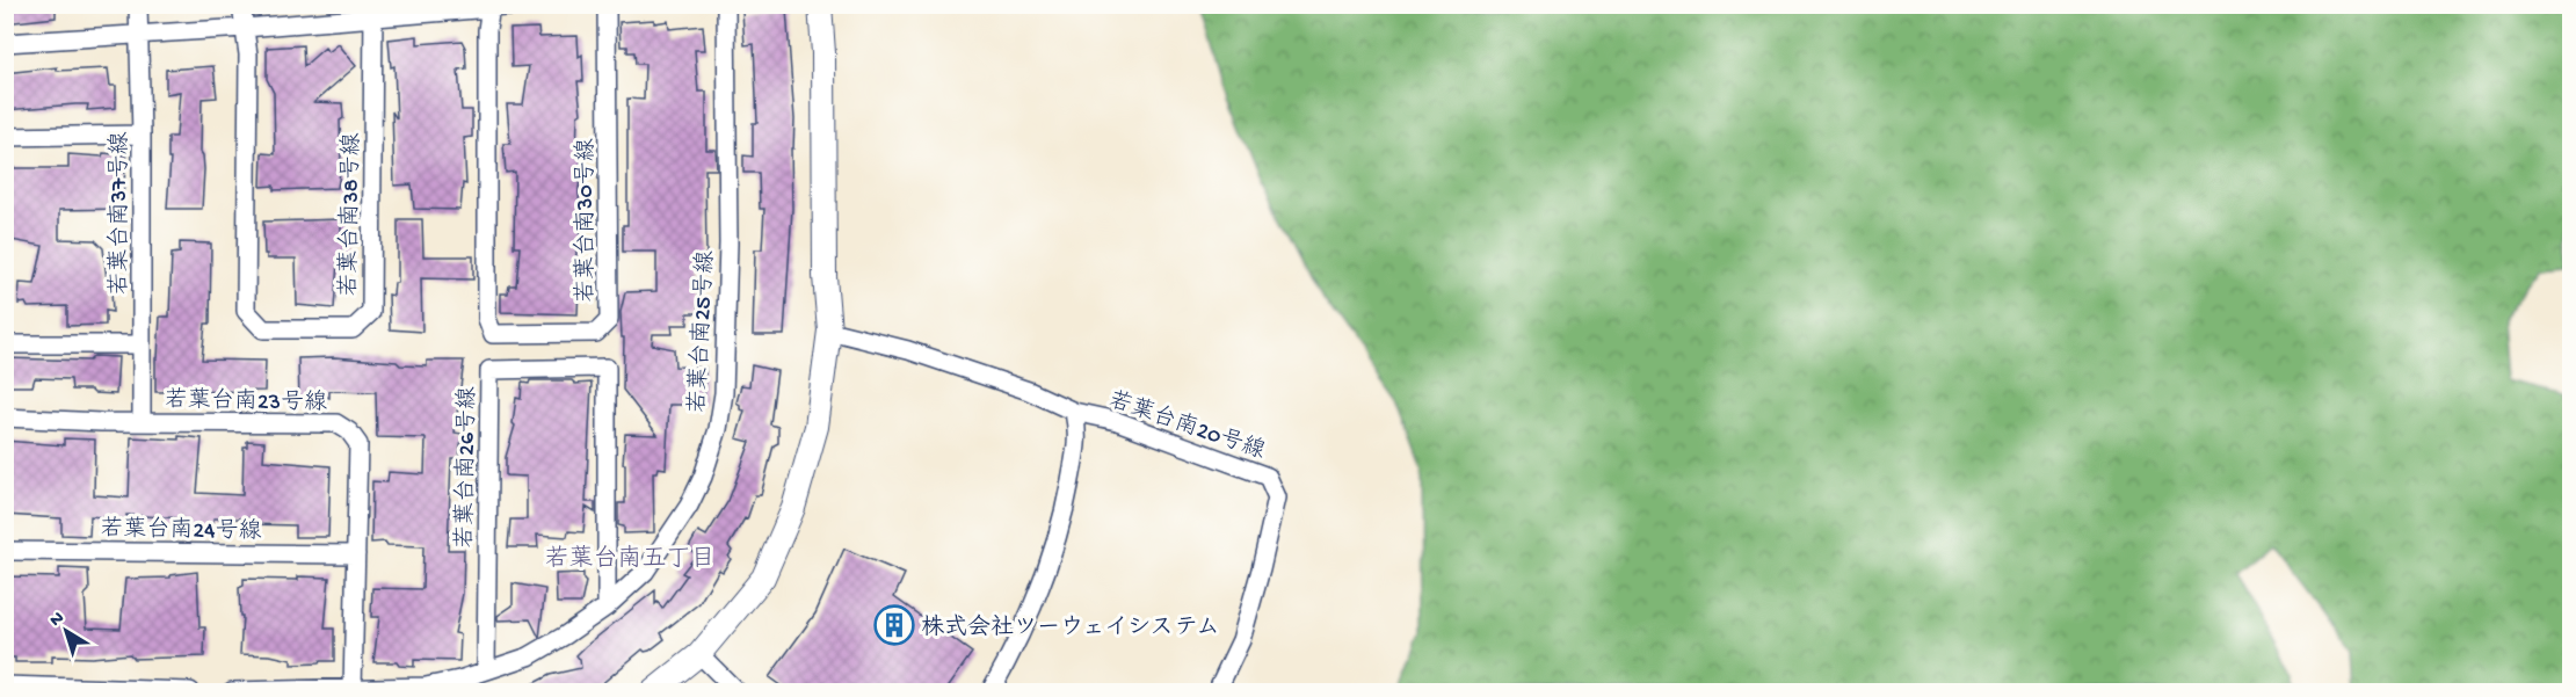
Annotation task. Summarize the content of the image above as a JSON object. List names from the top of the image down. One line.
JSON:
{"streets":{"street":["若葉台南37号線","若葉台南38号線","若葉台南30号線","若葉台南25号線","若葉台南23号線","若葉台南20号線","若葉台南26号線","若葉台南24号線"]},"crossings":[["若葉台南37号線","若葉台南23号線"],["若葉台南25号線","若葉台南23号線"],["若葉台南25号線","若葉台南26号線"],["若葉台南23号線","若葉台南24号線"]],"districts":["若葉台南五丁目"],"places":{"building":["株式会社ツーウェイシステム"]},"north":"top left"}
